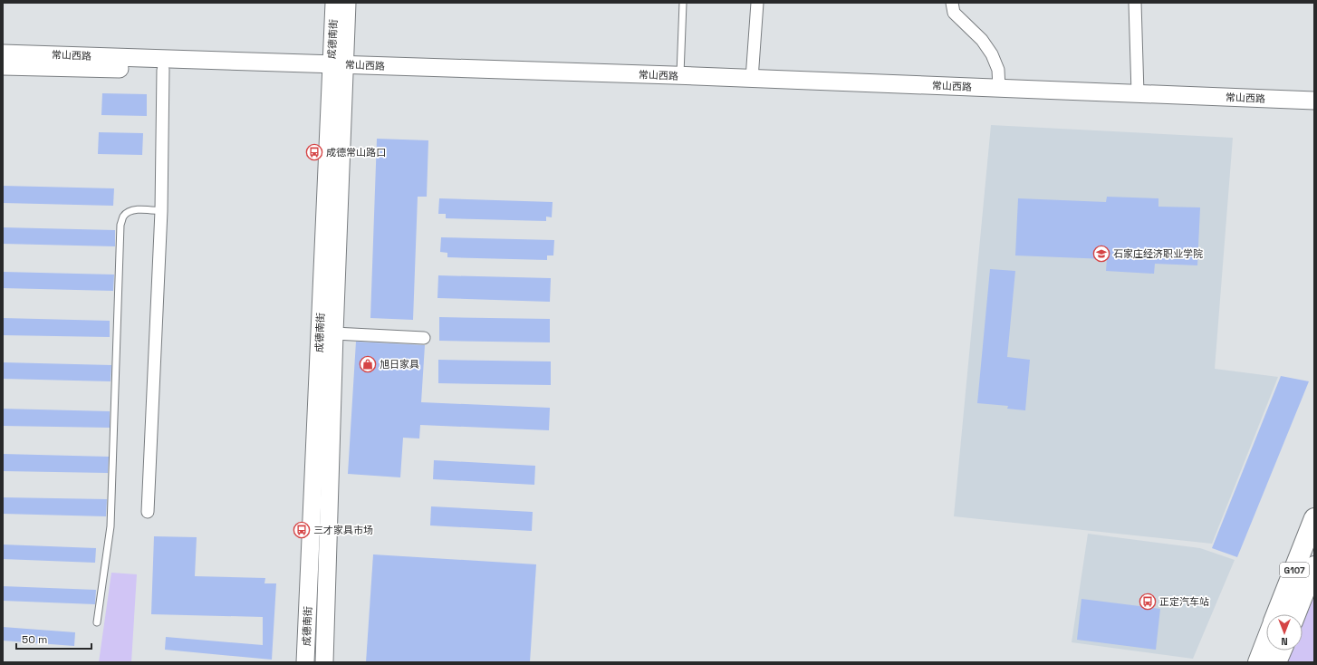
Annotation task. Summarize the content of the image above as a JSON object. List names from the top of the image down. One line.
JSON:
{"streets":{"highway":["G107"],"main road":["成德南街","常山西路"]},"crossings":[["成德南街","常山西路"]],"places":{"bus stop":["成德常山路口","三才家具市场","正定汽车站"],"school or university":["石家庄经济职业学院"],"shop":["旭日家具"]},"scale_bar":"50 m","north":"bottom"}
